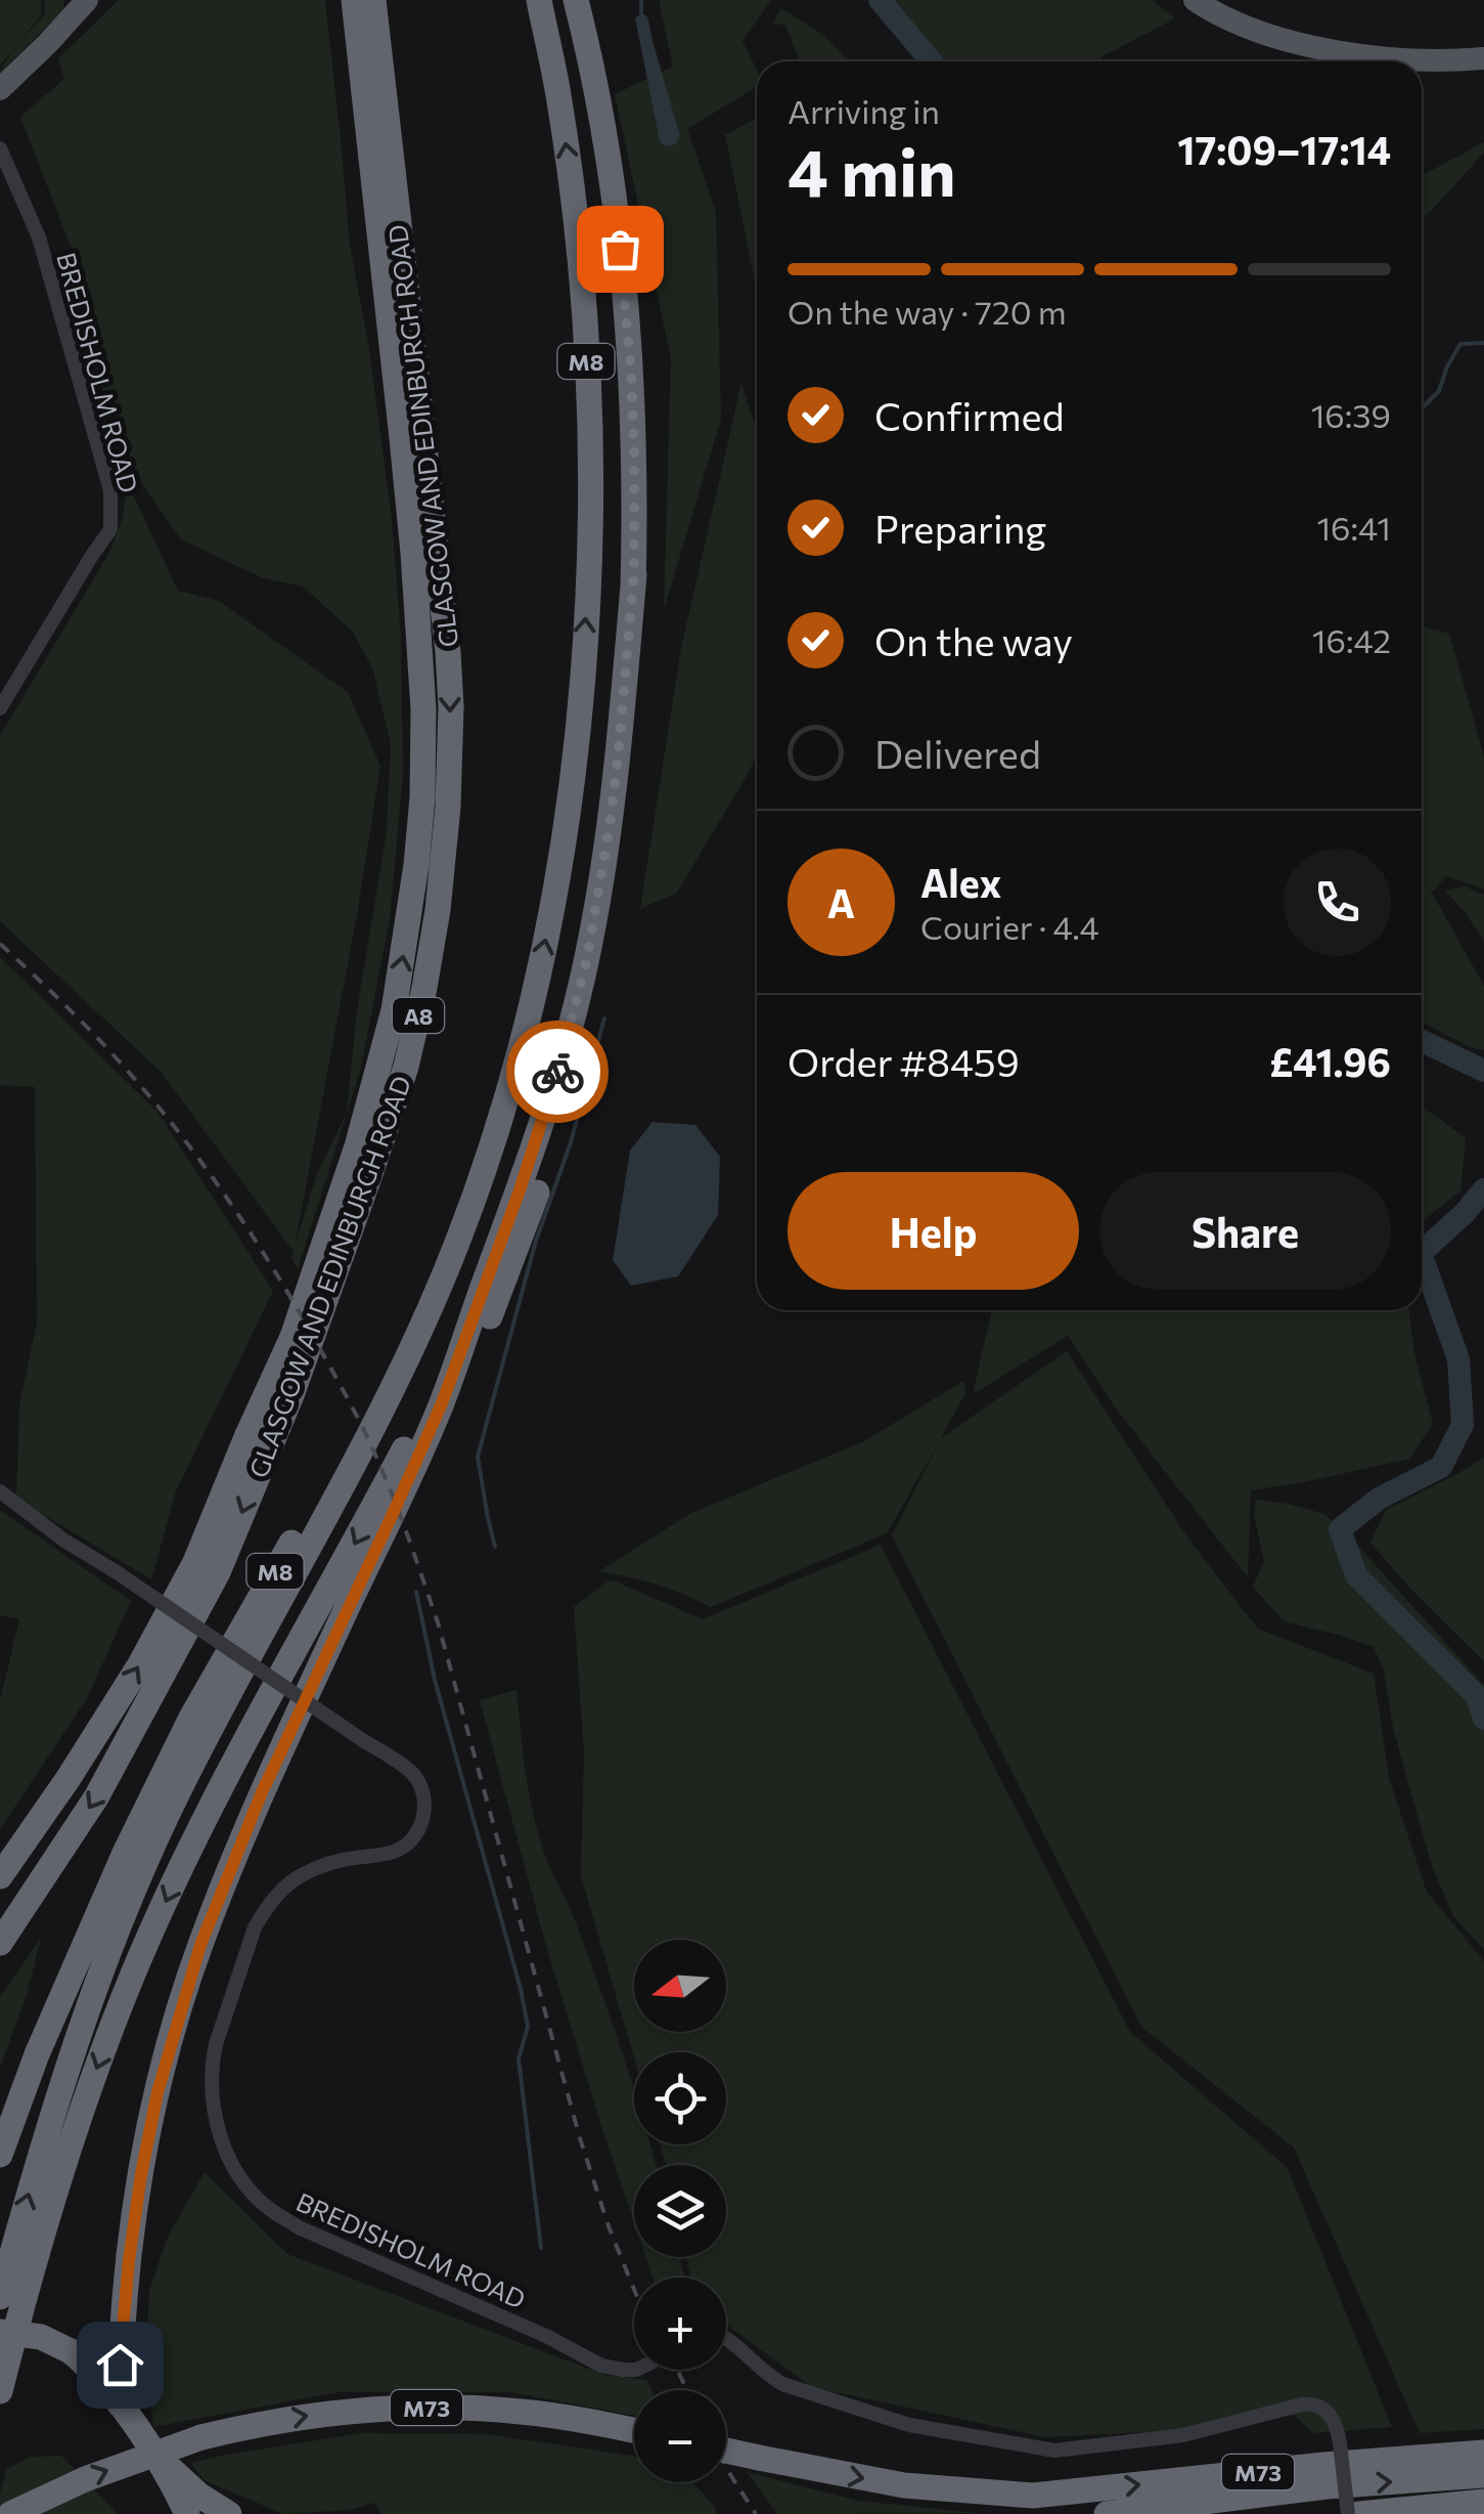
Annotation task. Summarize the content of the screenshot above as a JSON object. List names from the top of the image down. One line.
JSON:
{"streets":{"highway":["M8","GLASGOW AND EDINBURGH ROAD","A8","M73"],"street":["BREDISHOLM ROAD"]},"north":"left","page":{"heading":["4 min","Arriving in","17:09–17:14"],"panel":["Alex","Courier · 4.4","Order #8459","£41.96"],"bar":"On the way · 720 m","list":[["Confirmed","16:39"],["Preparing","16:41"],["On the way","16:42"],"Delivered"],"round":"A","buttons":["Help","Share"],"map_buttons":["+","−"]}}
